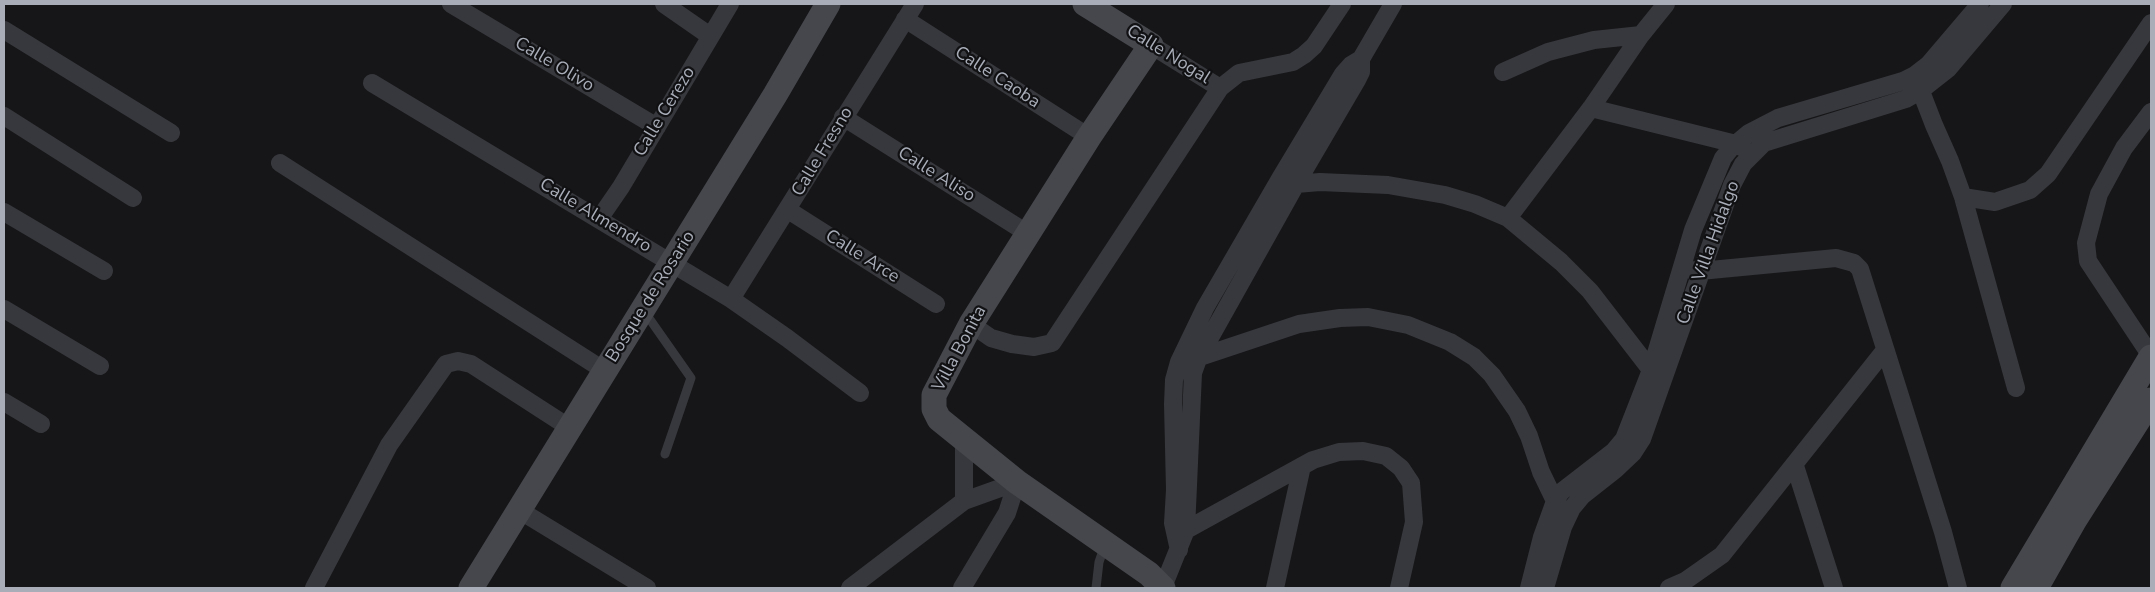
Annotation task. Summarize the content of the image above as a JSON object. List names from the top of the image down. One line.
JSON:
{"streets":{"main road":["Calle Nogal","Bosque de Rosario","Villa Bonita"],"street":["Calle Olivo","Calle Caoba","Calle Cerezo","Calle Fresno","Calle Aliso","Calle Almendro","Calle Villa Hidalgo","Calle Arce"]},"crossings":[["Calle Nogal","Villa Bonita"],["Calle Olivo","Calle Cerezo"],["Calle Caoba","Calle Fresno"],["Calle Caoba","Villa Bonita"],["Calle Cerezo","Calle Almendro"],["Calle Fresno","Calle Aliso"],["Calle Fresno","Calle Almendro"],["Calle Fresno","Calle Arce"],["Calle Aliso","Villa Bonita"],["Calle Almendro","Bosque de Rosario"]]}
